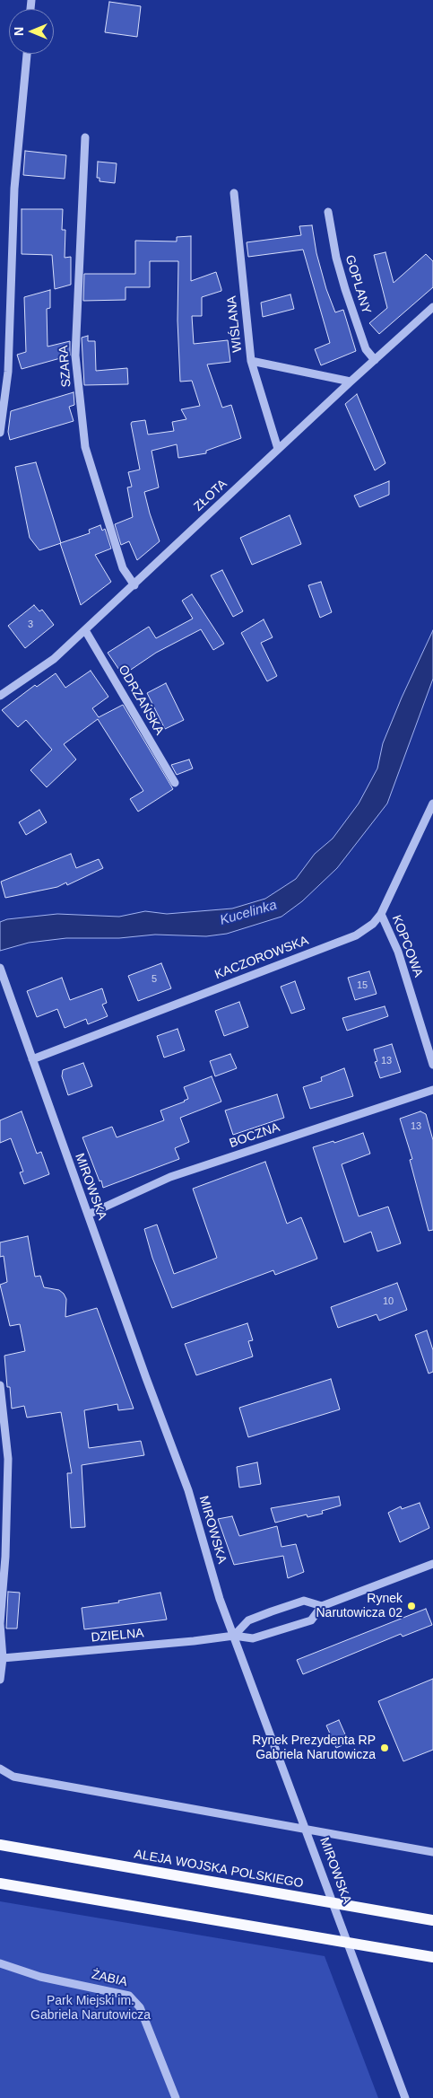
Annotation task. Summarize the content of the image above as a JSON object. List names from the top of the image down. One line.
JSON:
{"streets":{"main road":["ALEJA WOJSKA POLSKIEGO"],"street":["GOPLANY","WIŚLANA","SZARA","ZŁOTA","ODRZAŃSKA","KOPCOWA","KACZOROWSKA","BOCZNA","MIROWSKA","DZIELNA","ŻABIA"]},"crossings":[["GOPLANY","ZŁOTA"],["WIŚLANA","ZŁOTA"],["SZARA","ZŁOTA"],["ZŁOTA","ODRZAŃSKA"],["KOPCOWA","KACZOROWSKA"],["KACZOROWSKA","MIROWSKA"],["BOCZNA","MIROWSKA"],["MIROWSKA","DZIELNA"]],"water":["Kucelinka"],"parks":["Park Miejski im. Gabriela Narutowicza"],"places":["Rynek Narutowicza 02","Rynek Prezydenta RP Gabriela Narutowicza"],"house_numbers":["3","5","15","13","13","10"],"north":"left"}
